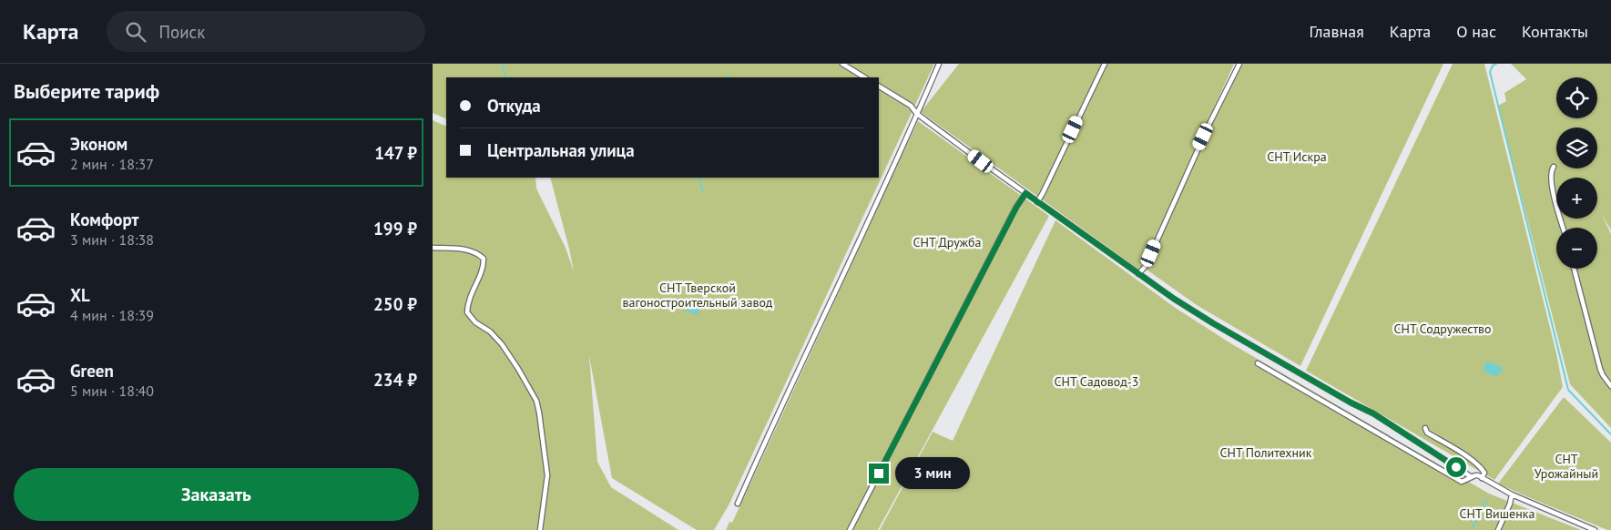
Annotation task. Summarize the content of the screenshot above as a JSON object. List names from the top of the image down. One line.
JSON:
{"parks":["СНТ Искра","СНТ Дружба","СНТ Тверской вагоностроительный завод","СНТ Содружество","СНТ Садовод-3","СНТ Политехник","СНТ Урожайный","СНТ Вишенка"],"page":{"header":"Карта","search":"Поиск","nav":["Главная","Карта","О нас","Контакты"],"heading":"Выберите тариф","map_buttons":["+","−"],"banner":["Откуда","Центральная улица"],"list":[{"name":"Эконом","note":"2 мин · 18:37","value":"147 ₽"},{"name":"Комфорт","note":"3 мин · 18:38","value":"199 ₽"},{"name":"XL","note":"4 мин · 18:39","value":"250 ₽"},{"name":"Green","note":"5 мин · 18:40","value":"234 ₽"}],"bubble":"3 мин","buttons":"Заказать"}}
